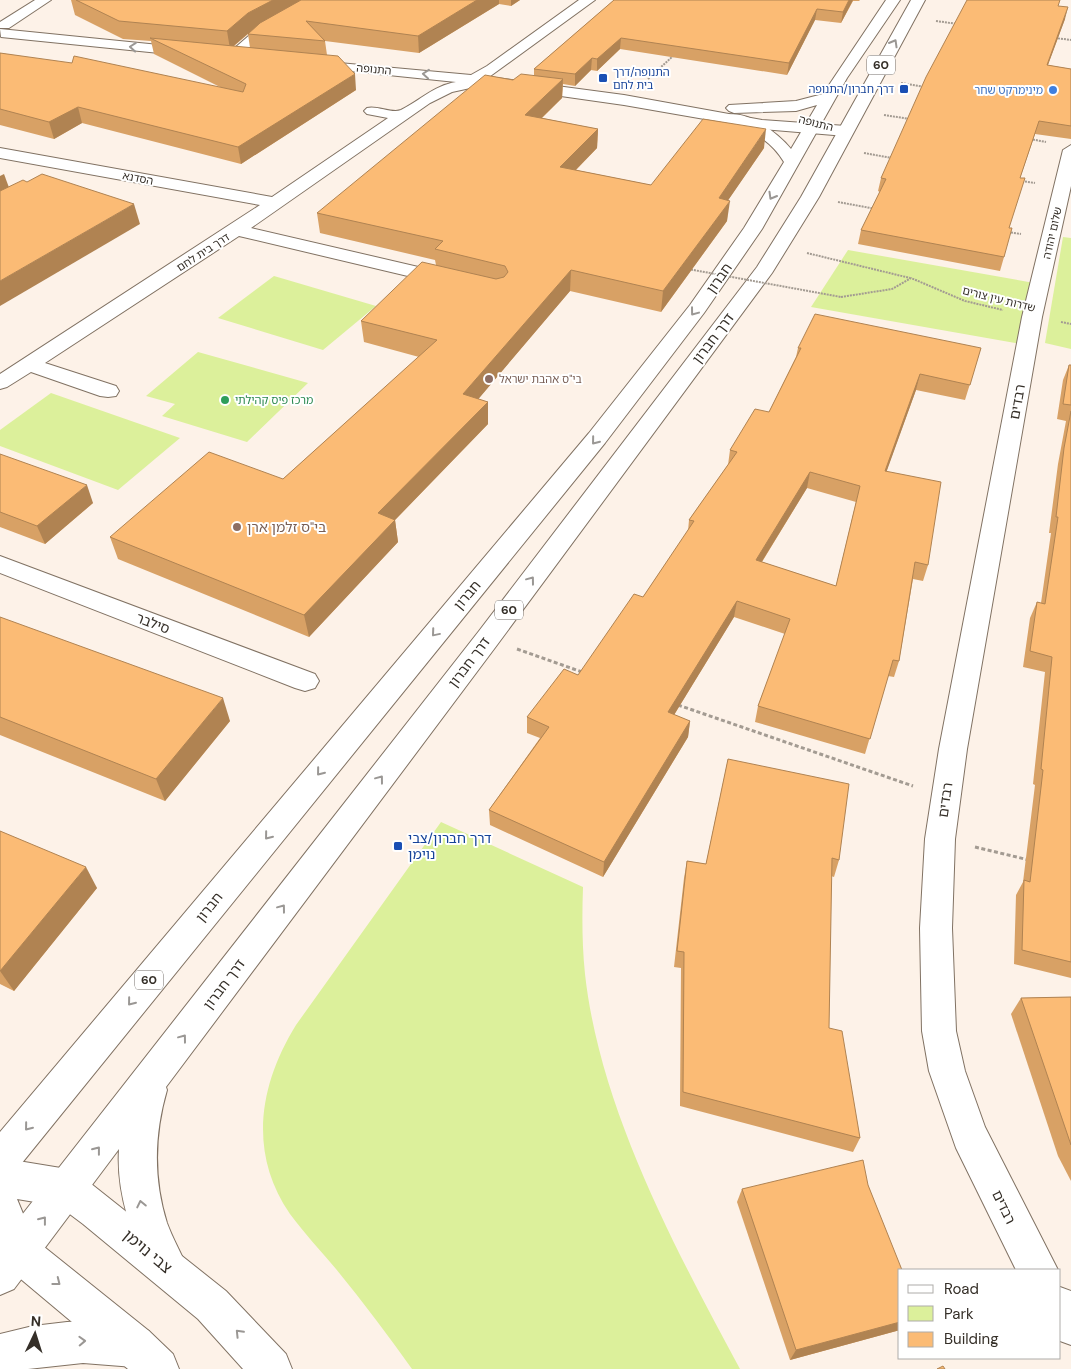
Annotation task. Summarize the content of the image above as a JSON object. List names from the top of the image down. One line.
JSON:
{"streets":{"main road":["60","התנופה","הסדנא","שלום יהודה","דרך בית לחם","חברון","דרך חברון","רבדים","סילבר","צבי נוימן"],"path":["שדרות עין צורים"]},"crossings":[["התנופה","דרך בית לחם"],["התנופה","חברון"],["התנופה","דרך חברון"],["הסדנא","דרך בית לחם"],["שלום יהודה","שדרות עין צורים"],["שלום יהודה","רבדים"],["שדרות עין צורים","דרך חברון"],["שדרות עין צורים","רבדים"],["דרך חברון","צבי נוימן"]],"one_way":["חברון","דרך חברון"],"places":{"transit":["התנופה/דרך בית לחם","דרך חברון/התנופה","דרך חברון/צבי נוימן"],"other":["מינימרקט שחר","בי\"ס אהבת ישראל","מרכז פיס קהילתי","בי\"ס זלמן ארן"]},"legend":["Road","Park","Building"],"north":"top"}
